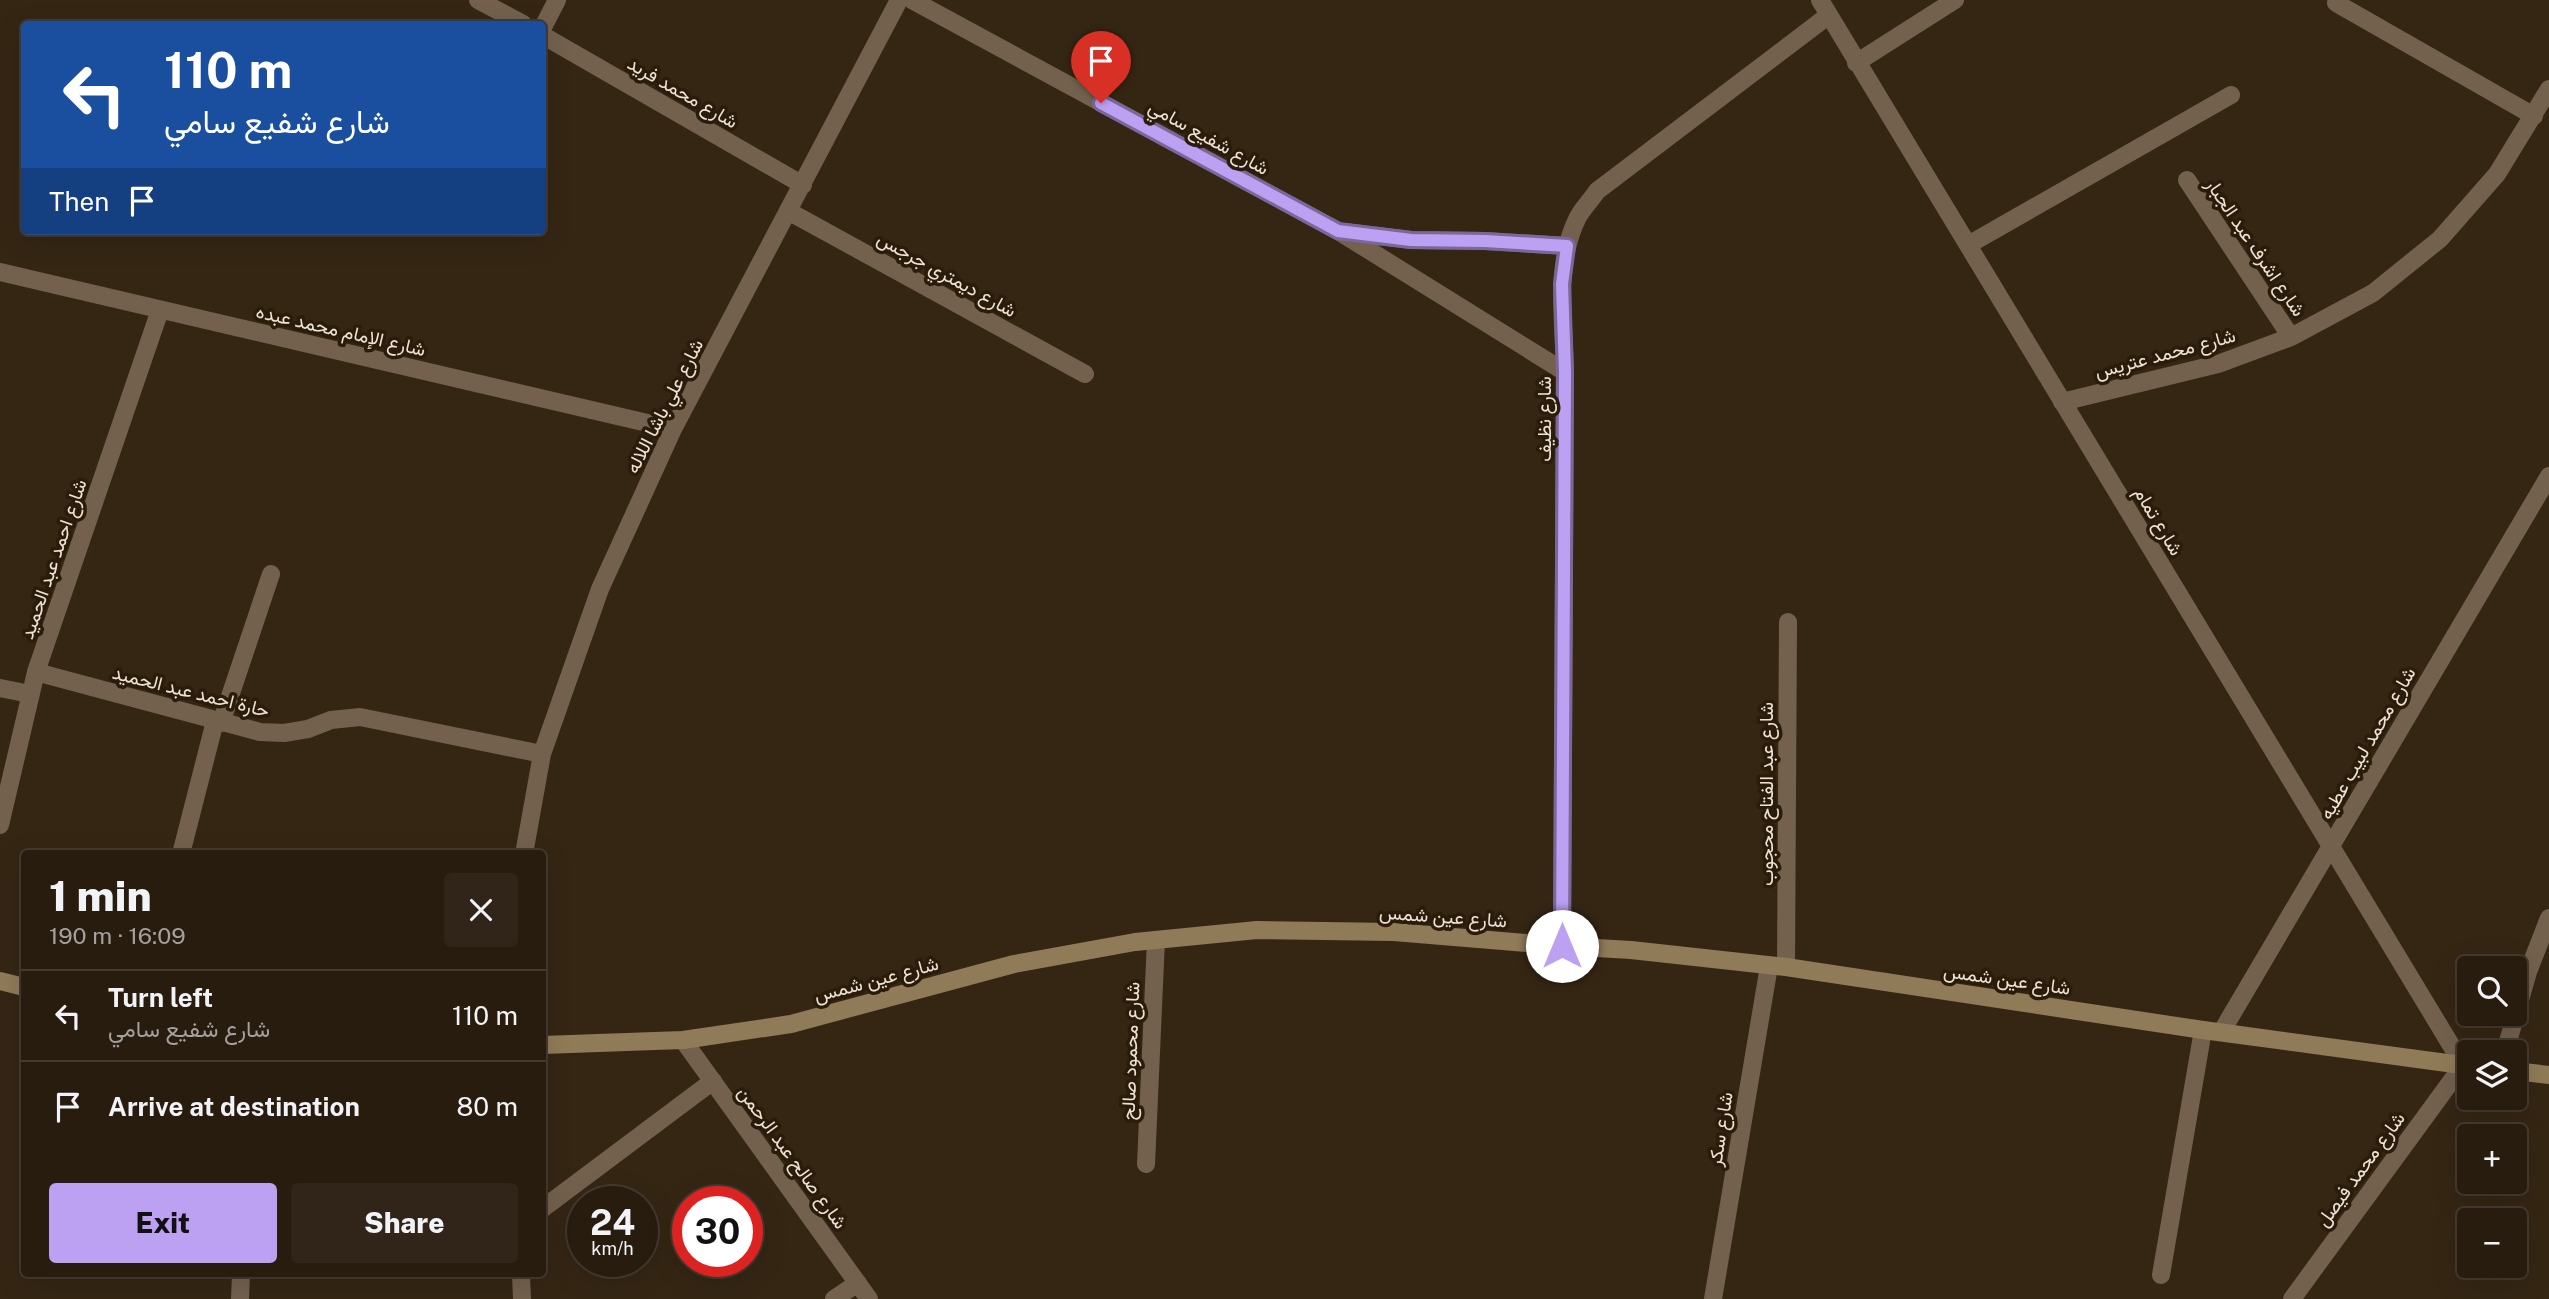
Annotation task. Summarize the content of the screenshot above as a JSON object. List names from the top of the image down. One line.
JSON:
{"streets":{"main road":["شارع عين شمس"],"street":["شارع محمد فريد","شارع شفيع سامي","شارع اشرف عبد الجبار","شارع ديمتري جرجس","شارع الإمام محمد عبده","شارع محمد عتريس","شارع علي باشا اللاله","شارع نظيف","شارع تمام","شارع احمد عبد الحميد","حارة احمد عبد الحميد","شارع محمد لبيب عطيه","شارع عبد الفتاح محجوب","شارع محمود صالح","شارع سكر","شارع صالح عبد الرحمن","شارع محمد فيصل"]},"crossings":[["شارع محمد فريد","شارع علي باشا اللاله"],["شارع شفيع سامي","شارع نظيف"],["شارع اشرف عبد الجبار","شارع محمد عتريس"],["شارع ديمتري جرجس","شارع علي باشا اللاله"],["شارع الإمام محمد عبده","شارع علي باشا اللاله"],["شارع الإمام محمد عبده","شارع احمد عبد الحميد"],["شارع محمد عتريس","شارع تمام"],["شارع علي باشا اللاله","حارة احمد عبد الحميد"],["شارع نظيف","شارع تمام"],["شارع نظيف","شارع عين شمس"],["شارع تمام","شارع محمد لبيب عطيه"],["شارع احمد عبد الحميد","حارة احمد عبد الحميد"],["شارع محمد لبيب عطيه","شارع عين شمس"],["شارع عبد الفتاح محجوب","شارع عين شمس"],["شارع عبد الفتاح محجوب","شارع سكر"],["شارع عين شمس","شارع محمود صالح"],["شارع عين شمس","شارع سكر"],["شارع عين شمس","شارع صالح عبد الرحمن"]],"page":{"turn":["110 m","شارع شفيع سامي"],"then":"Then","heading":["1 min","190 m · 16:09"],"map_buttons":["+","−"],"list":[{"name":"Turn left","note":"شارع شفيع سامي","value":"110 m"},{"name":"Arrive at destination","value":"80 m"}],"buttons":["Exit","Share"],"speed":"24 km/h","limit":"30"}}
